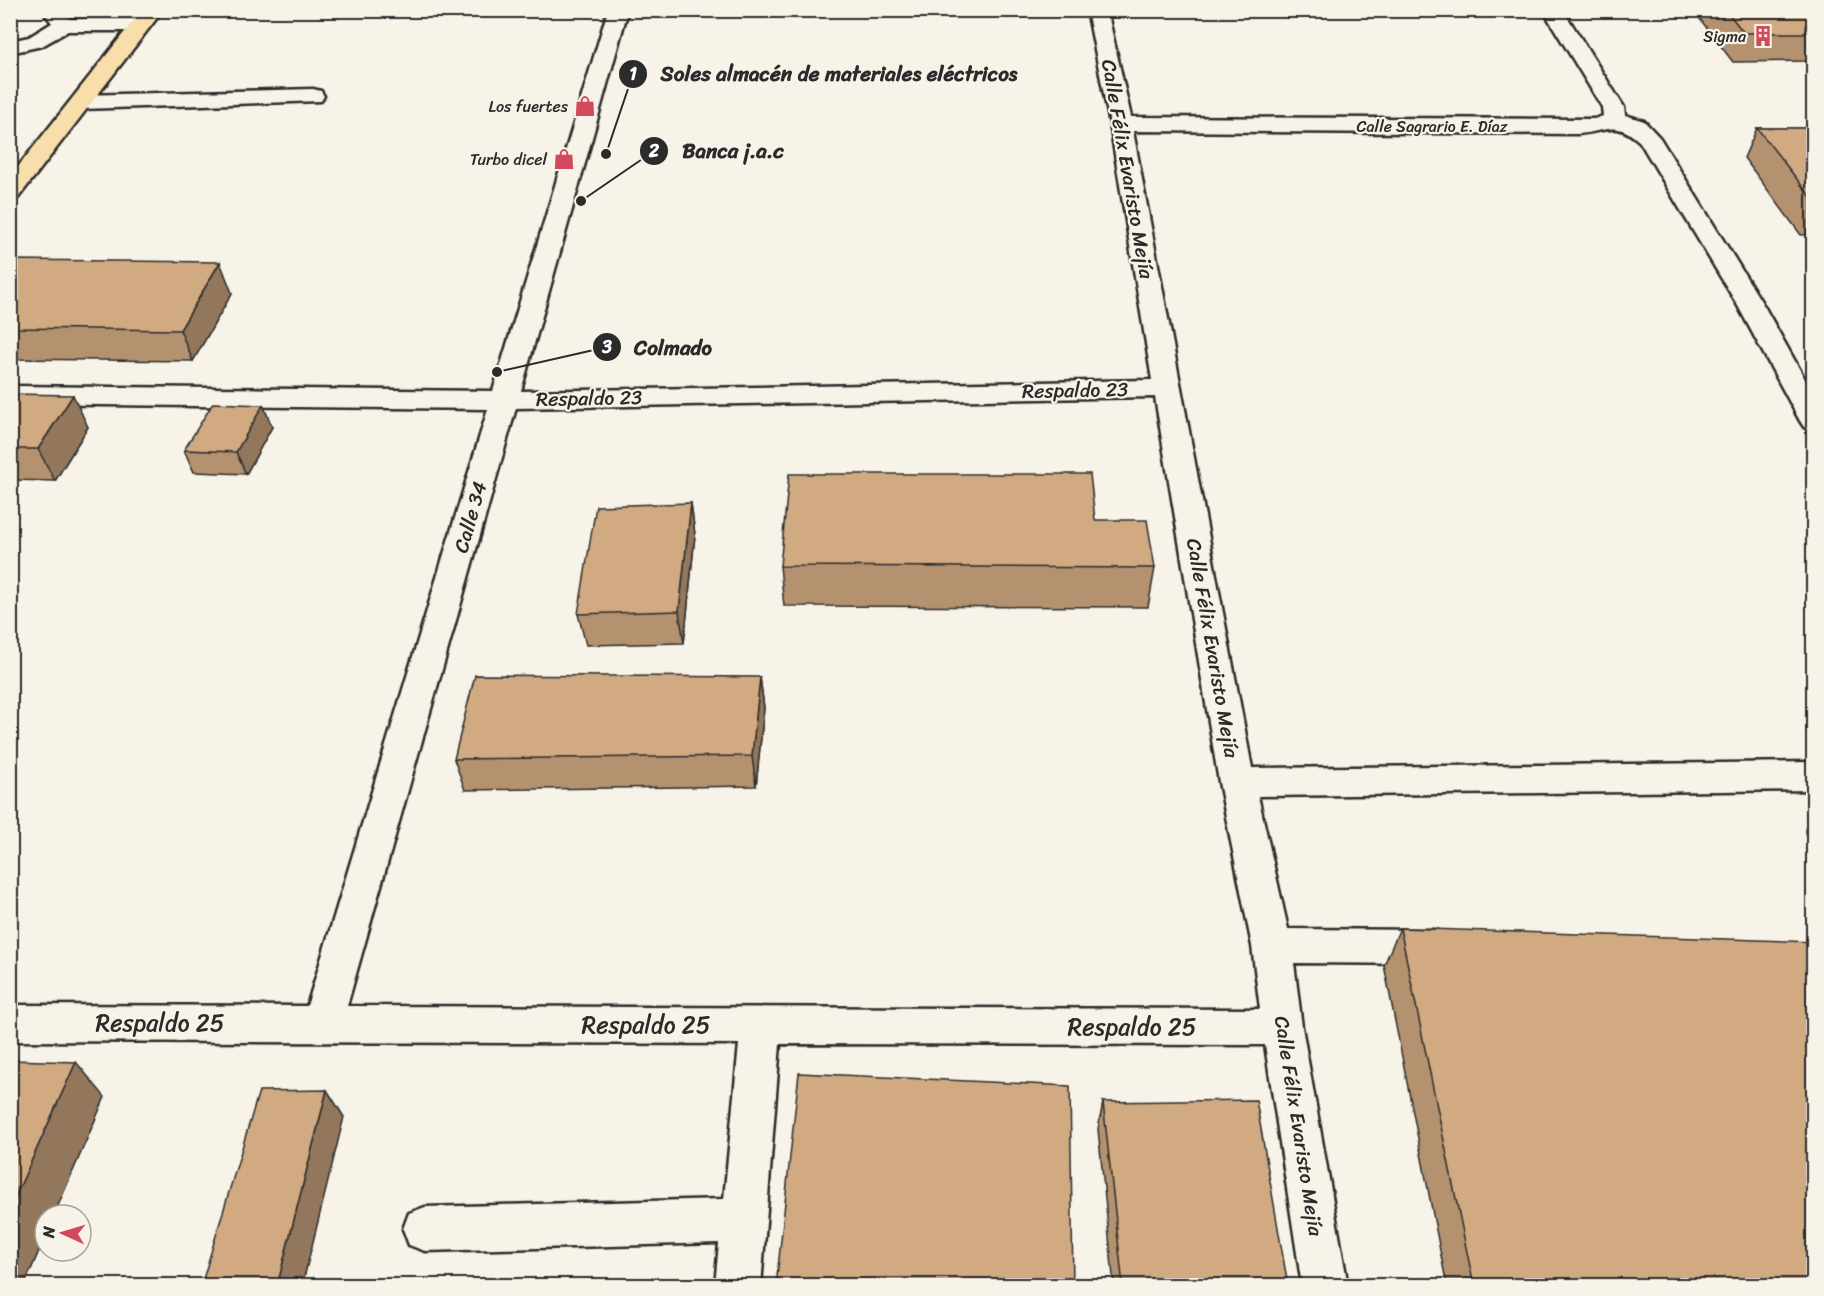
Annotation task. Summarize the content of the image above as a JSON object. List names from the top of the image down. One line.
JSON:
{"streets":{"street":["Calle Sagrario E. Díaz","Calle Félix Evaristo Mejía","Respaldo 23","Calle 34","Respaldo 25"]},"crossings":[["Calle Sagrario E. Díaz","Calle Félix Evaristo Mejía"],["Calle Félix Evaristo Mejía","Respaldo 23"],["Calle Félix Evaristo Mejía","Respaldo 25"],["Respaldo 23","Calle 34"],["Calle 34","Respaldo 25"]],"places":{"building":["Sigma"],"shop":["Los fuertes","Turbo dicel"],"other":["Soles almacén de materiales eléctricos","Banca j.a.c","Colmado"]},"north":"left"}
